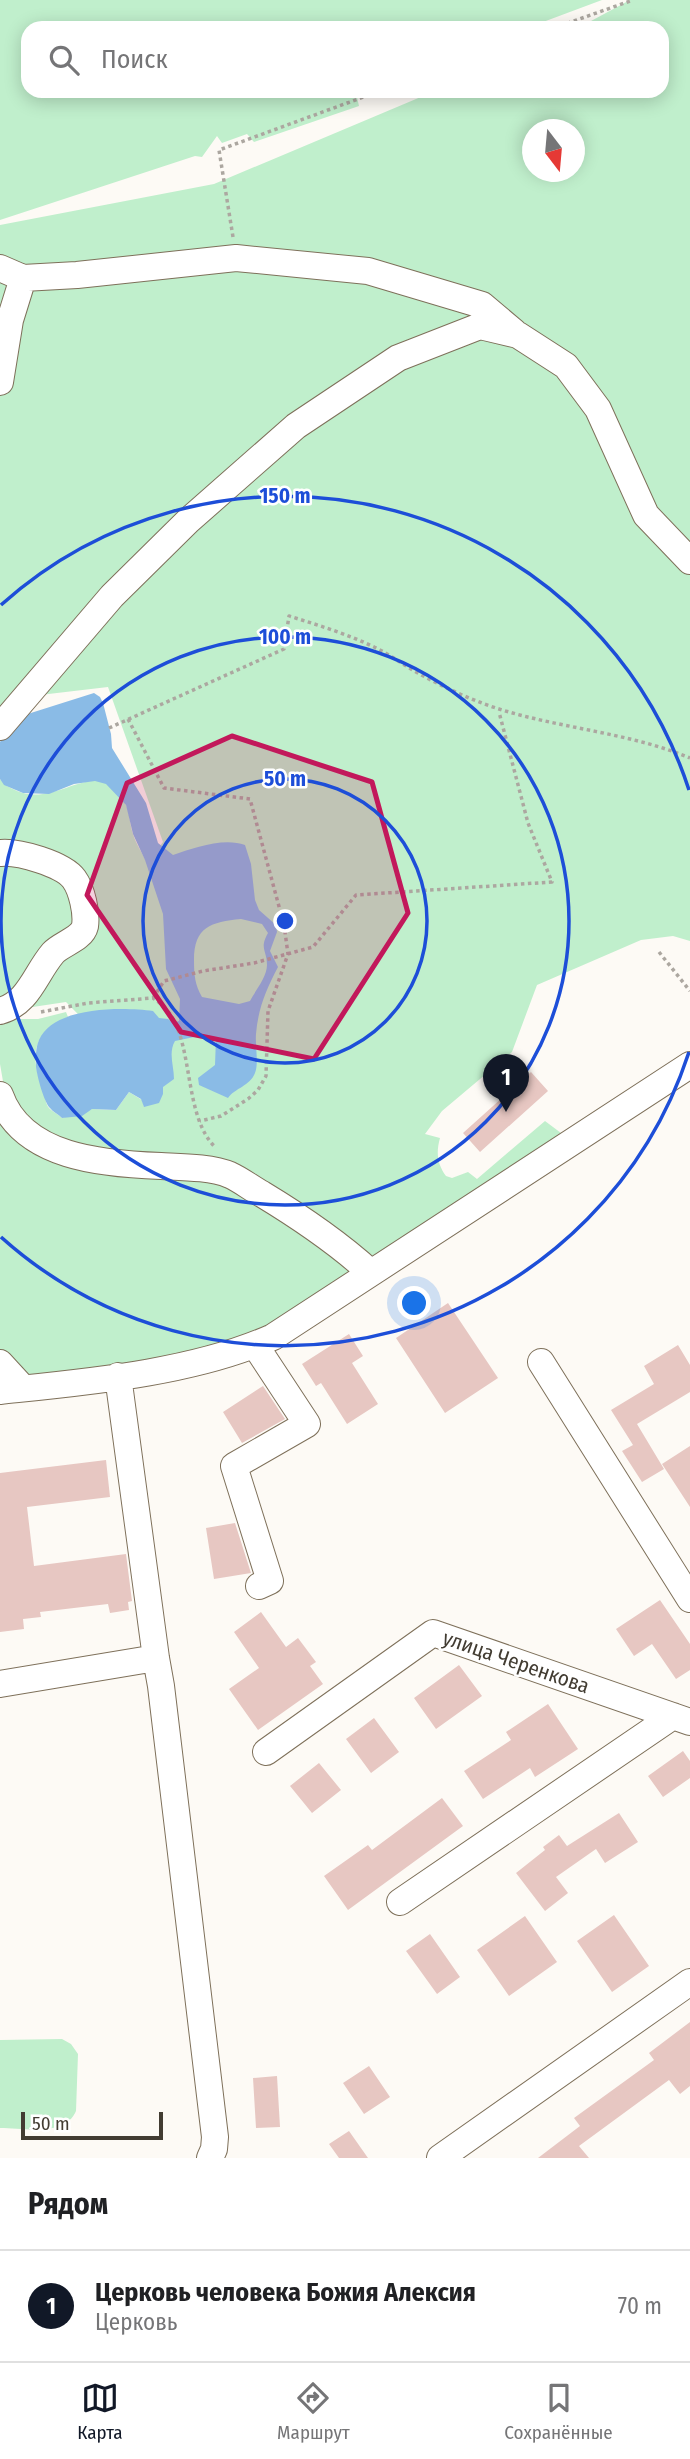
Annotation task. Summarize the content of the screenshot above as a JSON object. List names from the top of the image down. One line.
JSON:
{"streets":{"street":["улица Черенкова"]},"scale_bar":"50 m","north":"bottom","page":{"search":"Поиск","pins":"1","scale":"50 m","heading":"Рядом","list":[{"mark":"1","name":"Церковь человека Божия Алексия","note":"Церковь","value":"70 m"}],"nav":["Карта","Маршрут","Сохранённые"]},"rings":["150 m","100 m","50 m"]}
